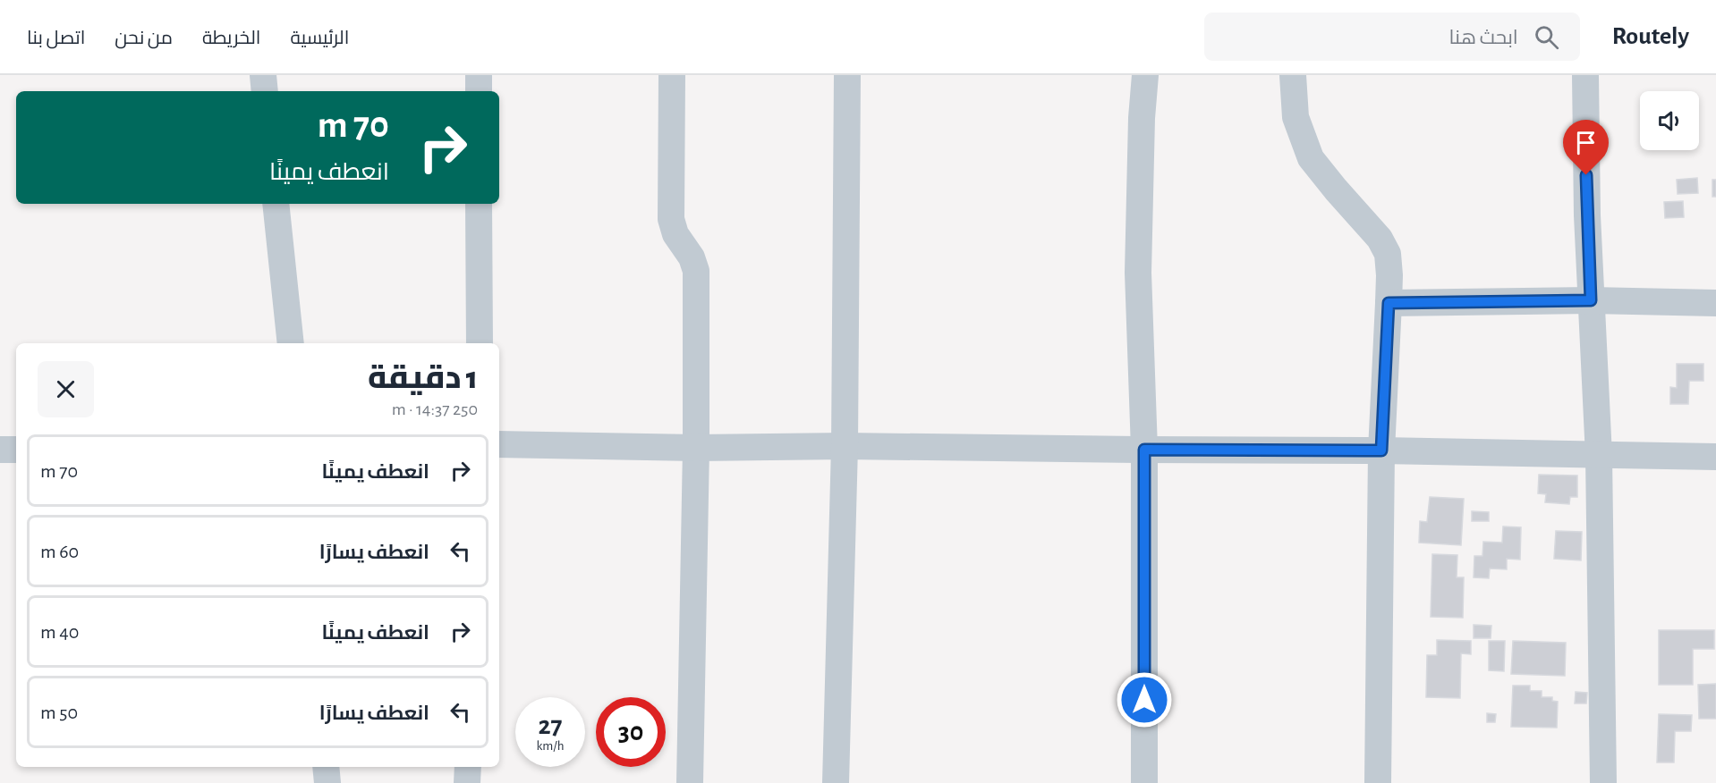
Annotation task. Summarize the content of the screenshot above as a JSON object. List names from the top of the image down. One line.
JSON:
{"page":{"header":"Routely","search":"ابحث هنا","nav":["الرئيسية","الخريطة","من نحن","اتصل بنا"],"turn":["70 m","انعطف يمينًا"],"heading":["1 دقيقة","250 m · 14:37"],"list":[{"name":"انعطف يمينًا","value":"70 m"},{"name":"انعطف يسارًا","value":"60 m"},{"name":"انعطف يمينًا","value":"40 m"},{"name":"انعطف يسارًا","value":"50 m"}],"speed":"27 km/h","limit":"30"}}
